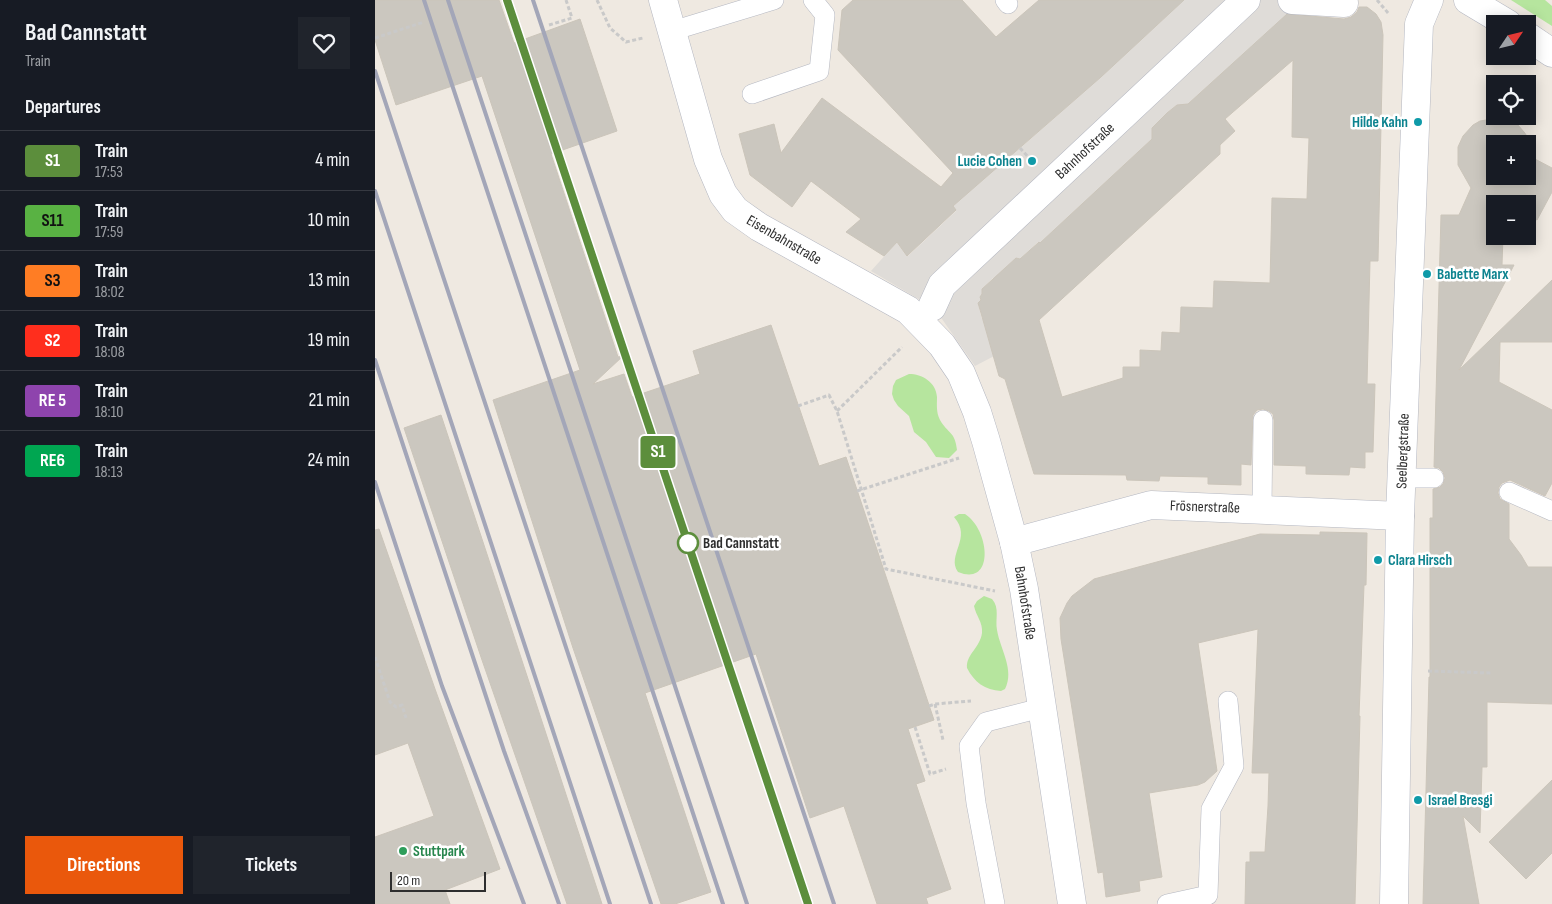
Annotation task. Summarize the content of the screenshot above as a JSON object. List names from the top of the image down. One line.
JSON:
{"streets":{"street":["Bahnhofstraße","Eisenbahnstraße","Seelbergstraße","Frösnerstraße"]},"crossings":[["Bahnhofstraße","Eisenbahnstraße"],["Bahnhofstraße","Frösnerstraße"],["Seelbergstraße","Frösnerstraße"]],"places":["Hilde Kahn","Lucie Cohen","Babette Marx","Bad Cannstatt","Clara Hirsch","Israel Bresgi","Stuttpark"],"scale_bar":"20 m","north":"top right","page":{"heading":[["Bad Cannstatt","Train"],"Departures"],"on_map":"S1","map_buttons":["+","−"],"list":[{"mark":"S1","name":"Train","note":"17:53","value":"4 min"},{"mark":"S11","name":"Train","note":"17:59","value":"10 min"},{"mark":"S3","name":"Train","note":"18:02","value":"13 min"},{"mark":"S2","name":"Train","note":"18:08","value":"19 min"},{"mark":"RE 5","name":"Train","note":"18:10","value":"21 min"},{"mark":"RE6","name":"Train","note":"18:13","value":"24 min"}],"buttons":["Directions","Tickets"],"scale":"20 m"}}
